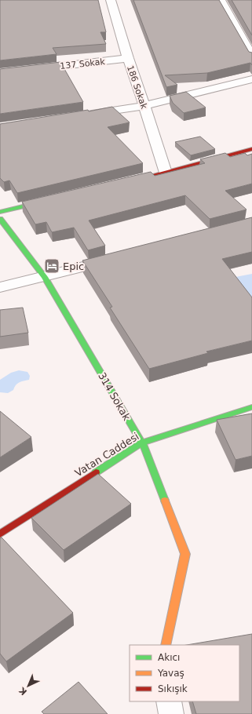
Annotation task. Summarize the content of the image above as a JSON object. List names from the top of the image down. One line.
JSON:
{"streets":{"street":["137 Sokak","186 Sokak","314 Sokak","Vatan Caddesi"]},"crossings":[["137 Sokak","186 Sokak"],["314 Sokak","Vatan Caddesi"]],"places":{"hotel":["Epic"]},"legend":["Akıcı","Yavaş","Sıkışık"],"north":"bottom left"}
